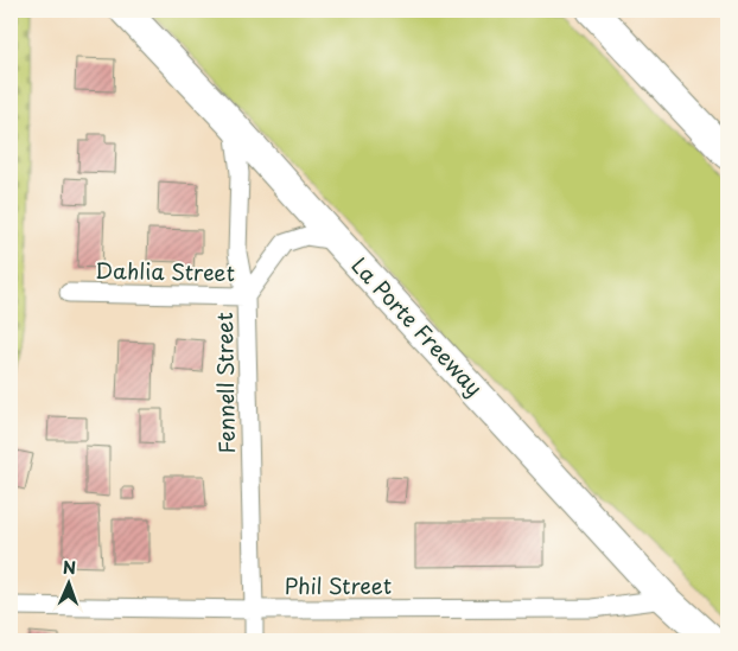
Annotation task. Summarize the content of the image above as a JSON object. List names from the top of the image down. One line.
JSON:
{"streets":{"main road":["La Porte Freeway"],"street":["Dahlia Street","Fennell Street","Phil Street"]},"crossings":[["Dahlia Street","La Porte Freeway"],["Dahlia Street","Fennell Street"],["La Porte Freeway","Fennell Street"],["La Porte Freeway","Phil Street"],["Fennell Street","Phil Street"]],"north":"top"}
